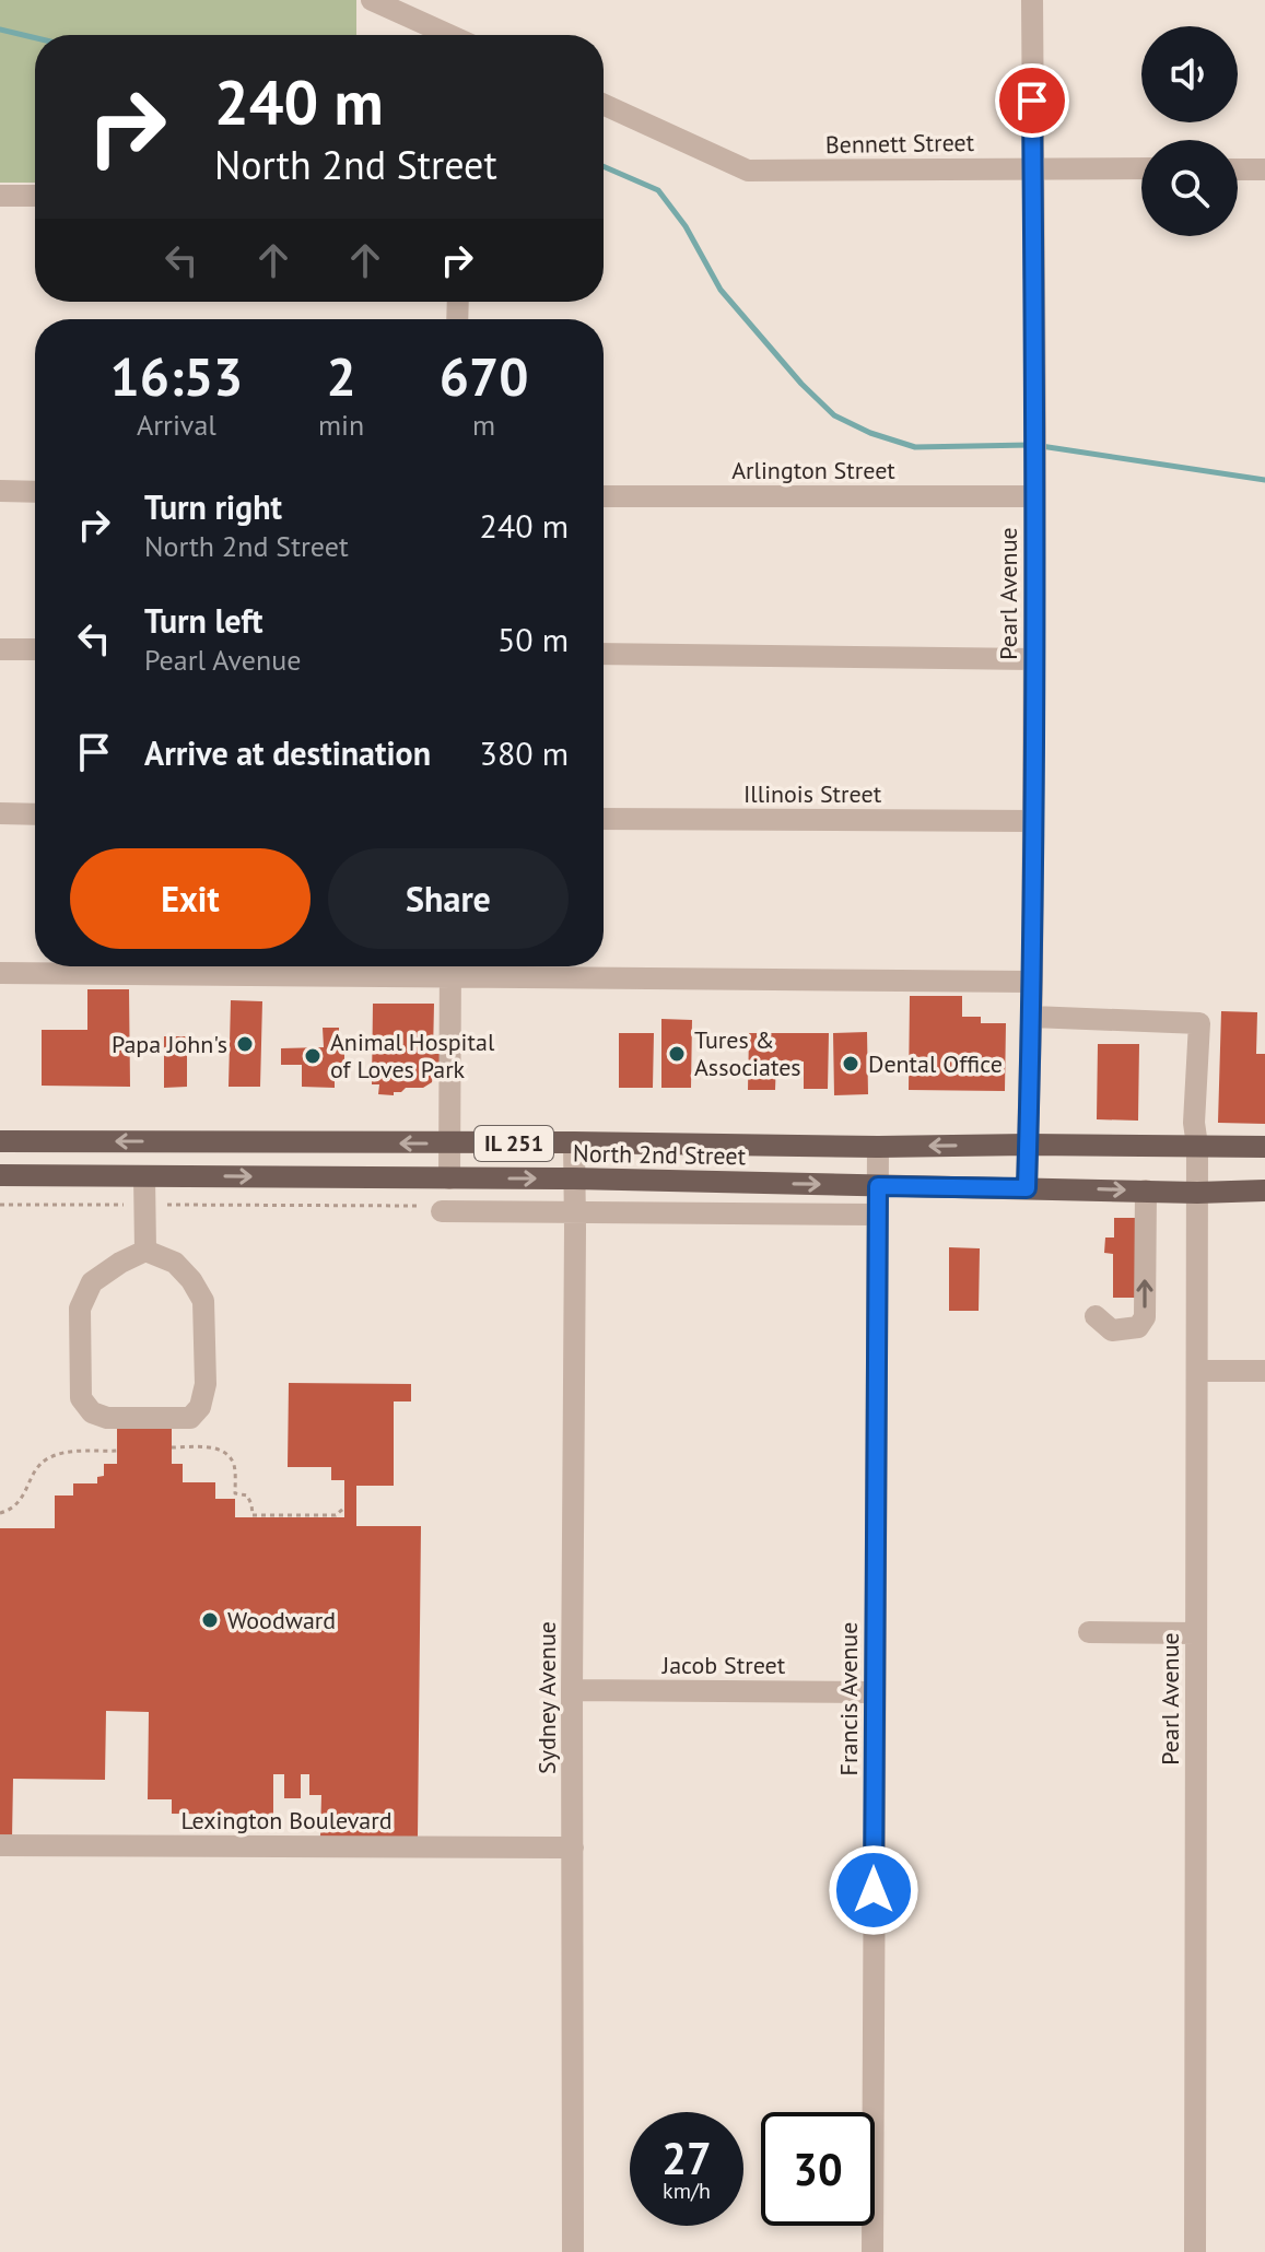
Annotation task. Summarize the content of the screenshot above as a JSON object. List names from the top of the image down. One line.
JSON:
{"streets":{"main road":["IL 251","North 2nd Street"],"street":["Bennett Street","Arlington Street","Pearl Avenue","Illinois Street","Jacob Street","Sydney Avenue","Francis Avenue","Lexington Boulevard"]},"crossings":[["Bennett Street","Pearl Avenue"],["Arlington Street","Pearl Avenue"],["Pearl Avenue","Illinois Street"],["Pearl Avenue","North 2nd Street"],["North 2nd Street","Sydney Avenue"],["North 2nd Street","Francis Avenue"],["Jacob Street","Sydney Avenue"],["Jacob Street","Francis Avenue"],["Sydney Avenue","Lexington Boulevard"]],"places":["Papa John's","Tures & Associates","Animal Hospital of Loves Park","Dental Office","Woodward"],"page":{"turn":["240 m","North 2nd Street"],"eta":["16:53","Arrival","2","min","670","m"],"list":[{"name":"Turn right","note":"North 2nd Street","value":"240 m"},{"name":"Turn left","note":"Pearl Avenue","value":"50 m"},{"name":"Arrive at destination","value":"380 m"}],"buttons":["Exit","Share"],"speed":"27 km/h","limit":"30"}}
